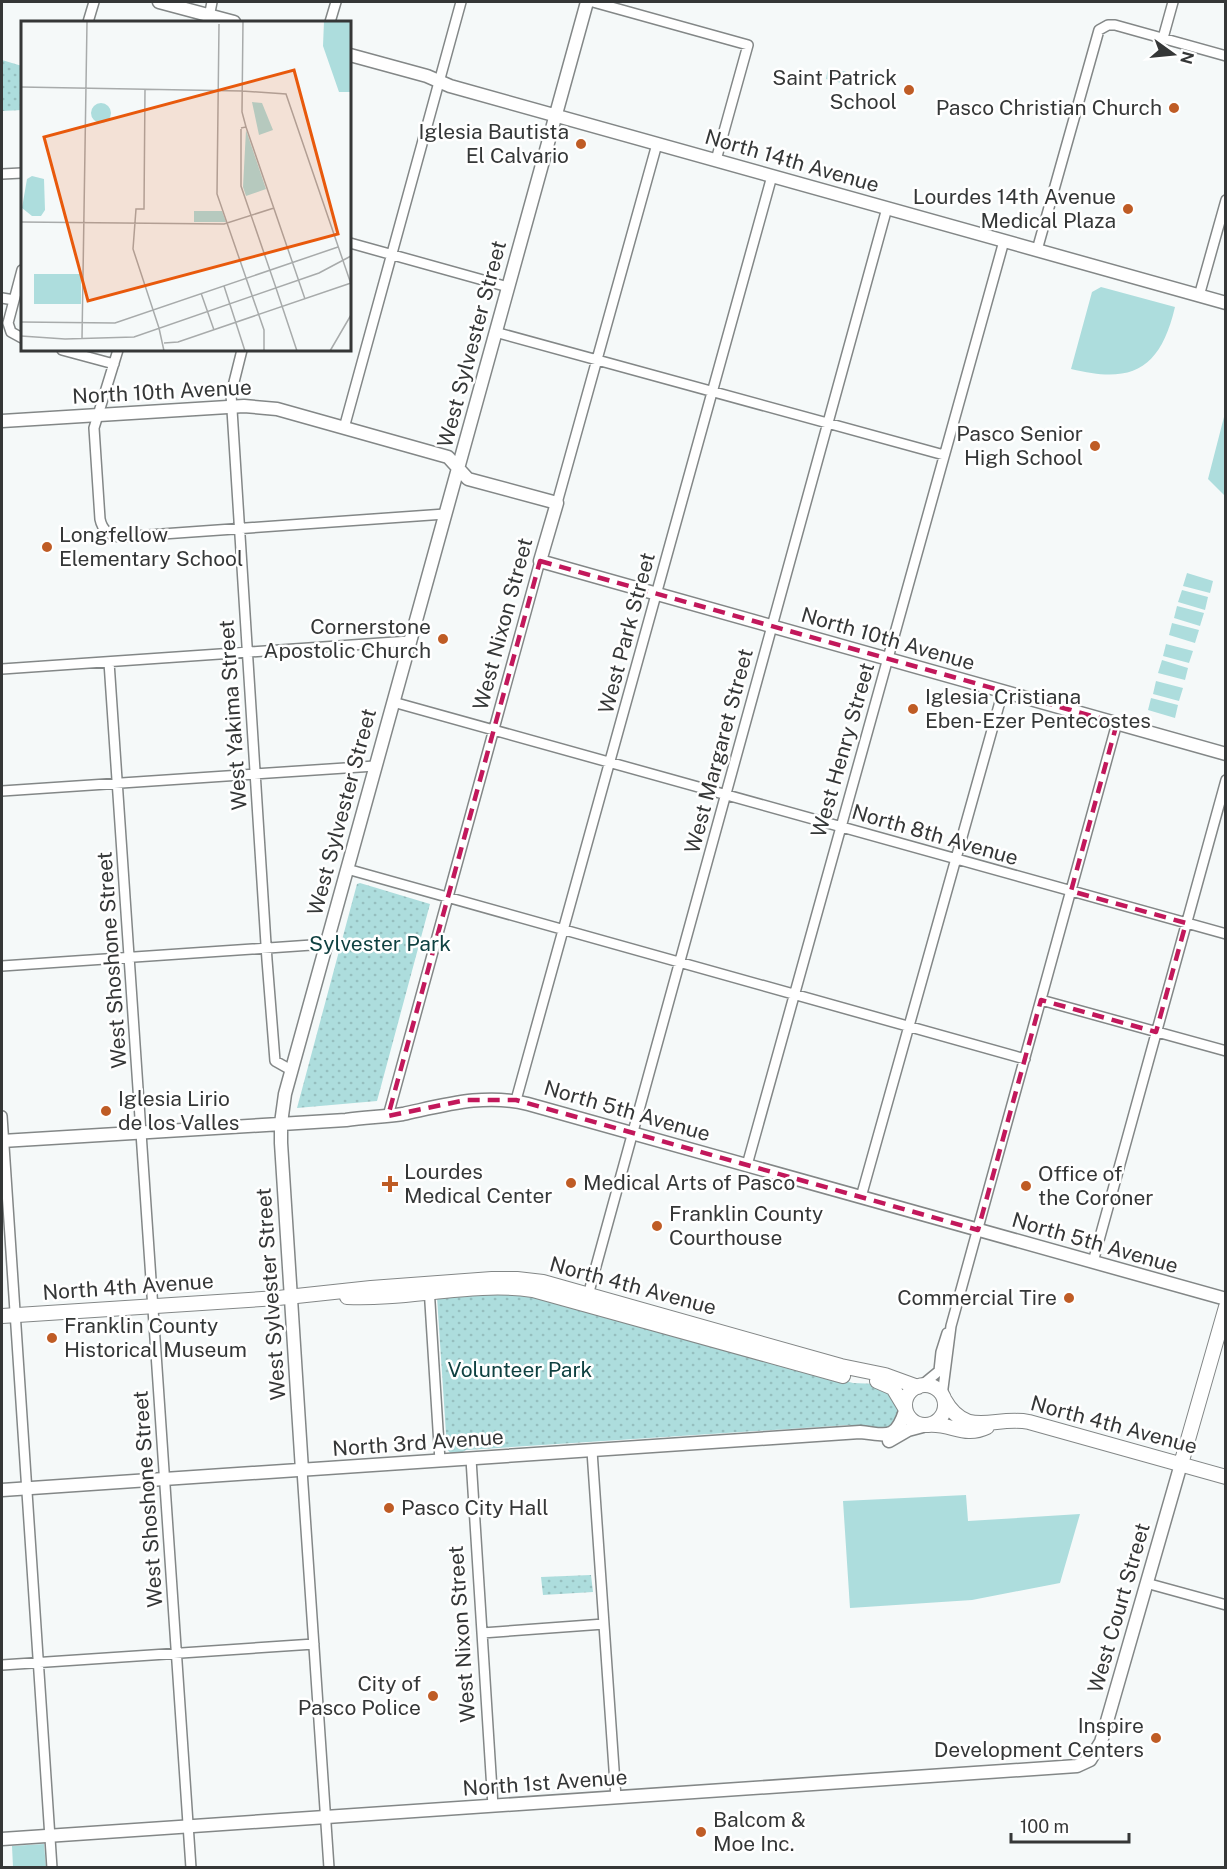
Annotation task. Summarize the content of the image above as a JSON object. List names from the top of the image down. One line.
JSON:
{"streets":{"main road":["North 4th Avenue"],"street":["North 14th Avenue","West Sylvester Street","North 10th Avenue","West Nixon Street","West Park Street","West Yakima Street","West Henry Street","West Margaret Street","North 8th Avenue","West Shoshone Street","North 5th Avenue","North 3rd Avenue","West Court Street","North 1st Avenue"]},"crossings":[["North 14th Avenue","West Sylvester Street"],["North 14th Avenue","West Nixon Street"],["North 14th Avenue","West Park Street"],["North 14th Avenue","West Henry Street"],["North 14th Avenue","West Margaret Street"],["West Sylvester Street","North 10th Avenue"],["West Sylvester Street","West Yakima Street"],["West Sylvester Street","North 8th Avenue"],["West Sylvester Street","North 5th Avenue"],["West Sylvester Street","North 4th Avenue"],["West Sylvester Street","North 3rd Avenue"],["West Sylvester Street","North 1st Avenue"],["North 10th Avenue","West Nixon Street"],["North 10th Avenue","West Park Street"],["North 10th Avenue","West Yakima Street"],["North 10th Avenue","West Henry Street"],["North 10th Avenue","West Margaret Street"],["West Nixon Street","North 8th Avenue"],["West Nixon Street","North 5th Avenue"],["West Nixon Street","North 3rd Avenue"],["West Nixon Street","North 1st Avenue"],["West Park Street","North 8th Avenue"],["West Park Street","North 5th Avenue"],["West Henry Street","North 8th Avenue"],["West Henry Street","North 5th Avenue"],["West Margaret Street","North 8th Avenue"],["West Margaret Street","North 5th Avenue"],["West Margaret Street","North 4th Avenue"],["West Shoshone Street","North 5th Avenue"],["West Shoshone Street","North 4th Avenue"],["West Shoshone Street","North 3rd Avenue"],["West Shoshone Street","North 1st Avenue"],["North 4th Avenue","North 3rd Avenue"],["North 4th Avenue","West Court Street"],["West Court Street","North 1st Avenue"]],"parks":["Sylvester Park","Volunteer Park"],"places":{"other":["Saint Patrick School","Pasco Christian Church","Iglesia Bautista El Calvario","Lourdes 14th Avenue Medical Plaza","Pasco Senior High School","Longfellow Elementary School","Cornerstone Apostolic Church","Iglesia Cristiana Eben-Ezer Pentecostes","Iglesia Lirio de los Valles","Medical Arts of Pasco","Office of the Coroner","Franklin County Courthouse","Commercial Tire","Franklin County Historical Museum","Pasco City Hall","City of Pasco Police","Inspire Development Centers","Balcom & Moe Inc."],"health":["Lourdes Medical Center"]},"scale_bar":"100 m","north":"right"}
